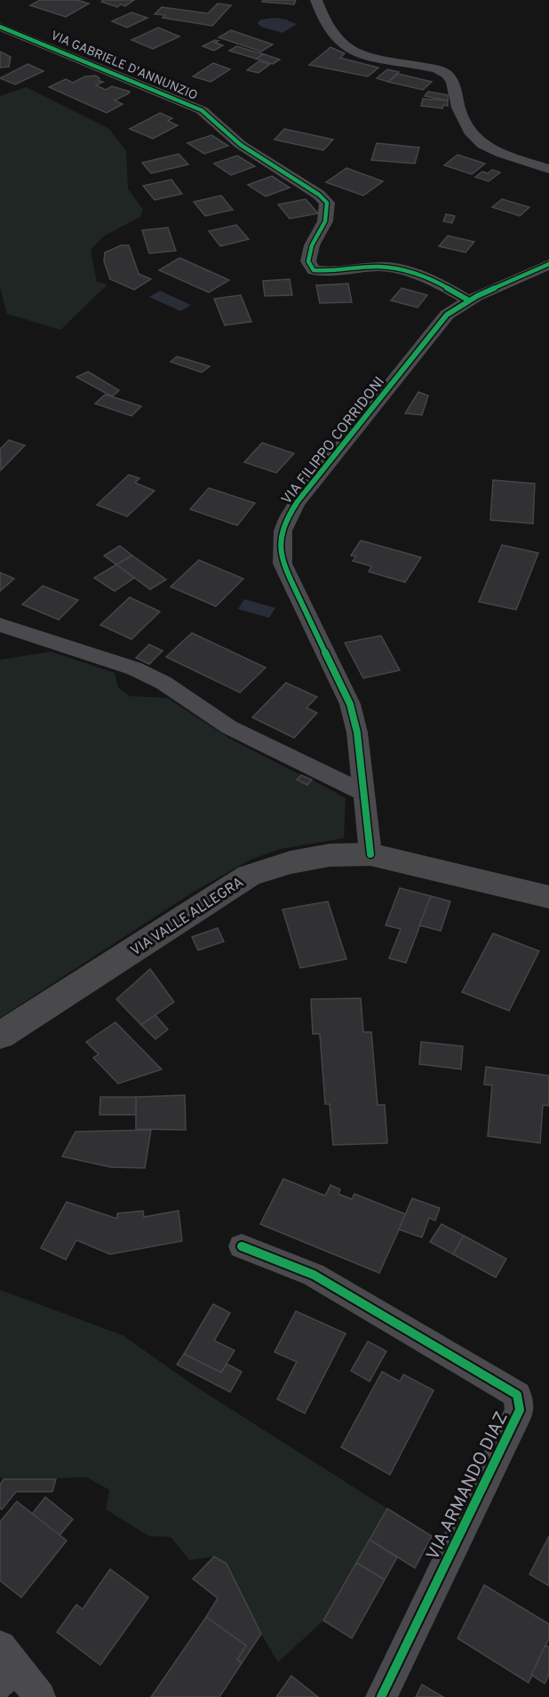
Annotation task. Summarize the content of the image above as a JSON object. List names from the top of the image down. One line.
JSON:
{"streets":{"main road":["VIA VALLE ALLEGRA"],"street":["VIA GABRIELE D'ANNUNZIO","VIA FILIPPO CORRIDONI","VIA ARMANDO DIAZ"]},"crossings":[["VIA GABRIELE D'ANNUNZIO","VIA FILIPPO CORRIDONI"],["VIA FILIPPO CORRIDONI","VIA VALLE ALLEGRA"]]}
